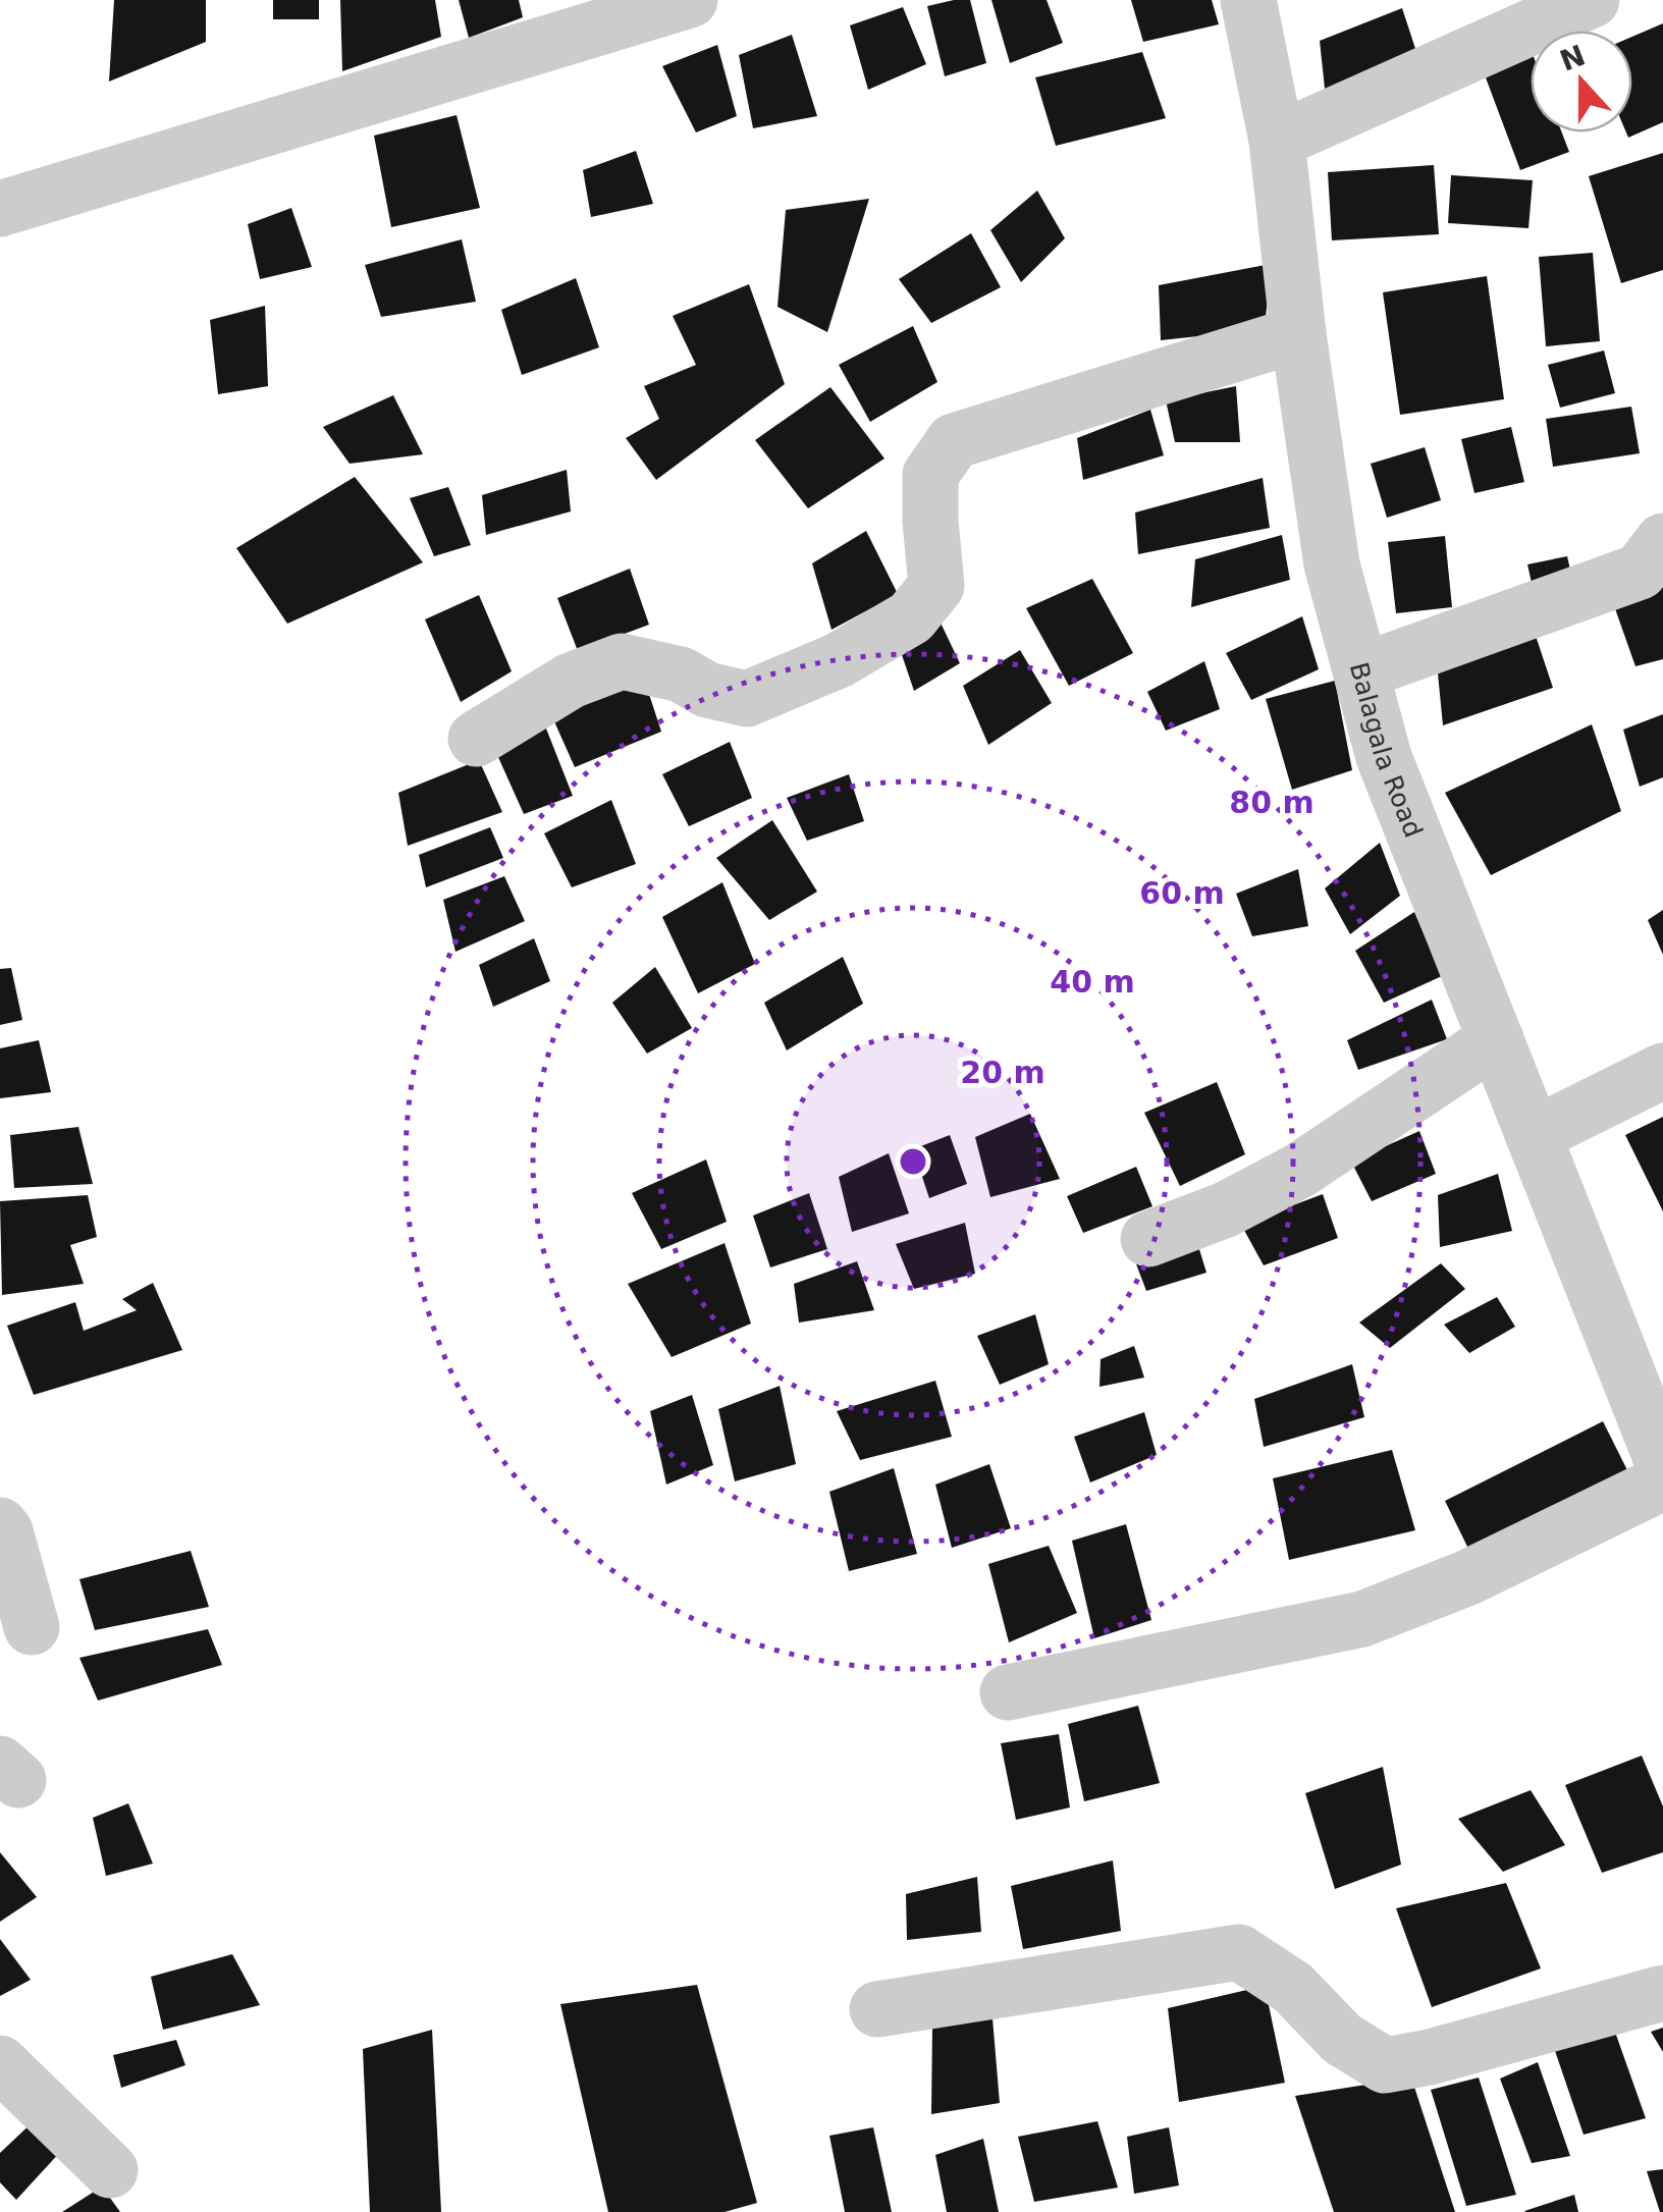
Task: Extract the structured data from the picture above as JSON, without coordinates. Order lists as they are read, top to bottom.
{
  "streets": {
    "street": ["Balagala Road"]
  },
  "north": "top",
  "rings": [
    "80 m",
    "60 m",
    "40 m",
    "20 m"
  ]
}
